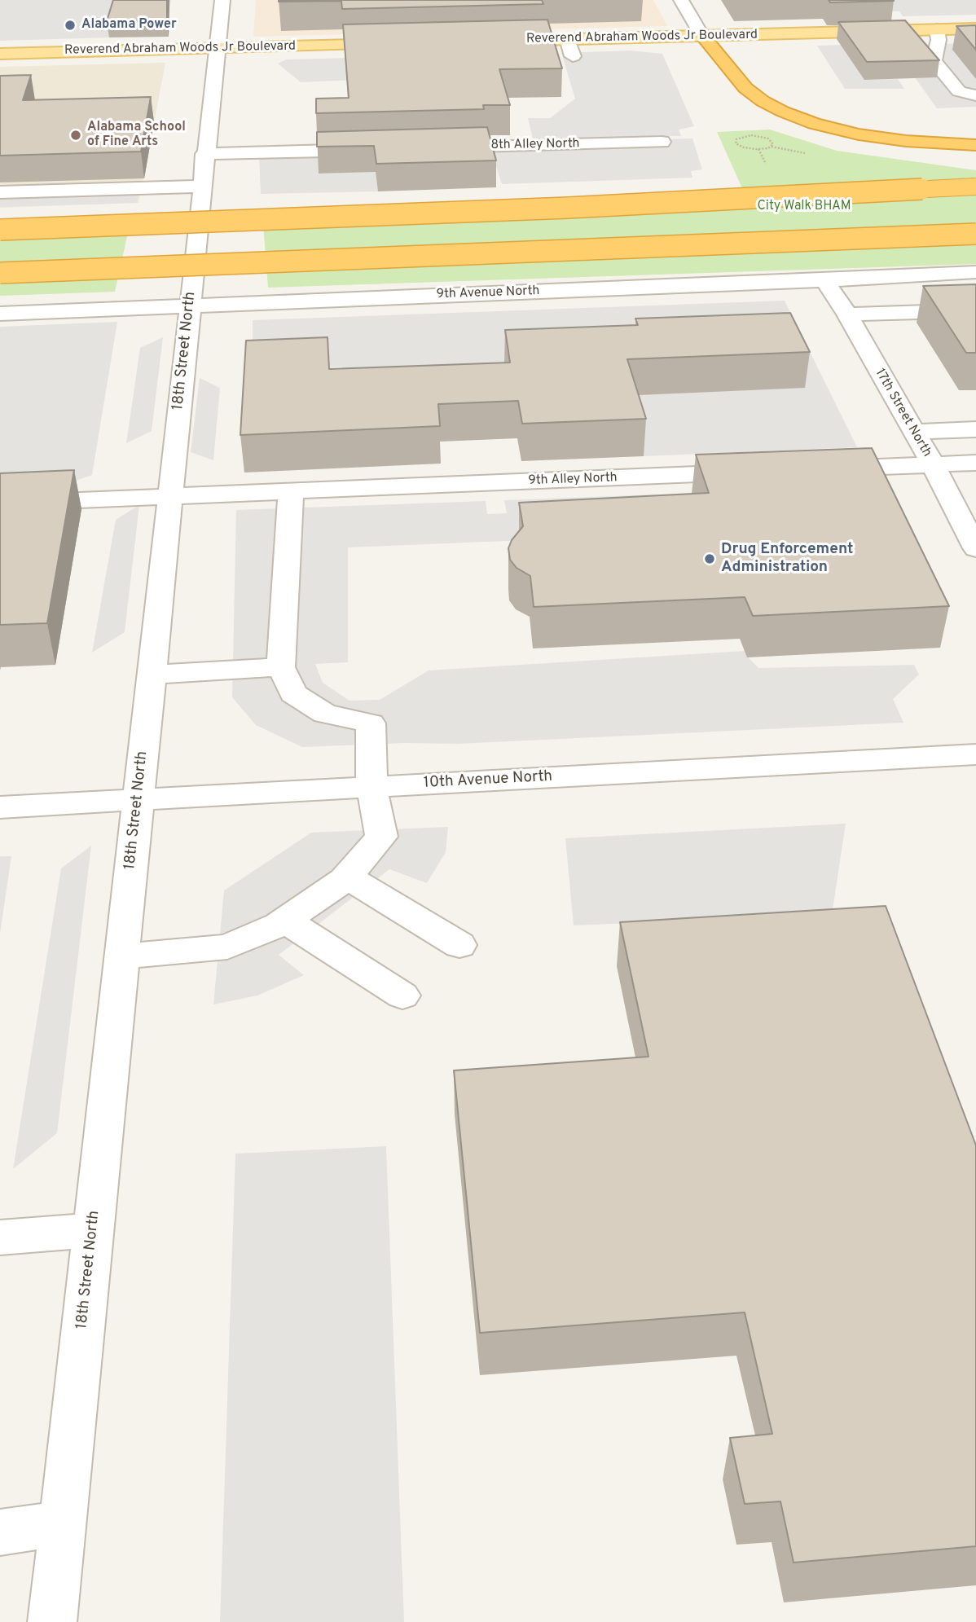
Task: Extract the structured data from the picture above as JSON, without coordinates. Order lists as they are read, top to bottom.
{
  "streets": {
    "main road": ["Reverend Abraham Woods Jr Boulevard"],
    "street": [
      "8th Alley North",
      "9th Avenue North",
      "18th Street North",
      "17th Street North",
      "9th Alley North",
      "10th Avenue North"
    ]
  },
  "crossings": [
    ["Reverend Abraham Woods Jr Boulevard", "18th Street North"],
    ["9th Avenue North", "18th Street North"],
    ["9th Avenue North", "17th Street North"],
    ["18th Street North", "9th Alley North"],
    ["18th Street North", "10th Avenue North"]
  ],
  "parks": ["City Walk BHAM"],
  "places": ["Alabama Power", "Alabama School of Fine Arts", "Drug Enforcement Administration"]
}
